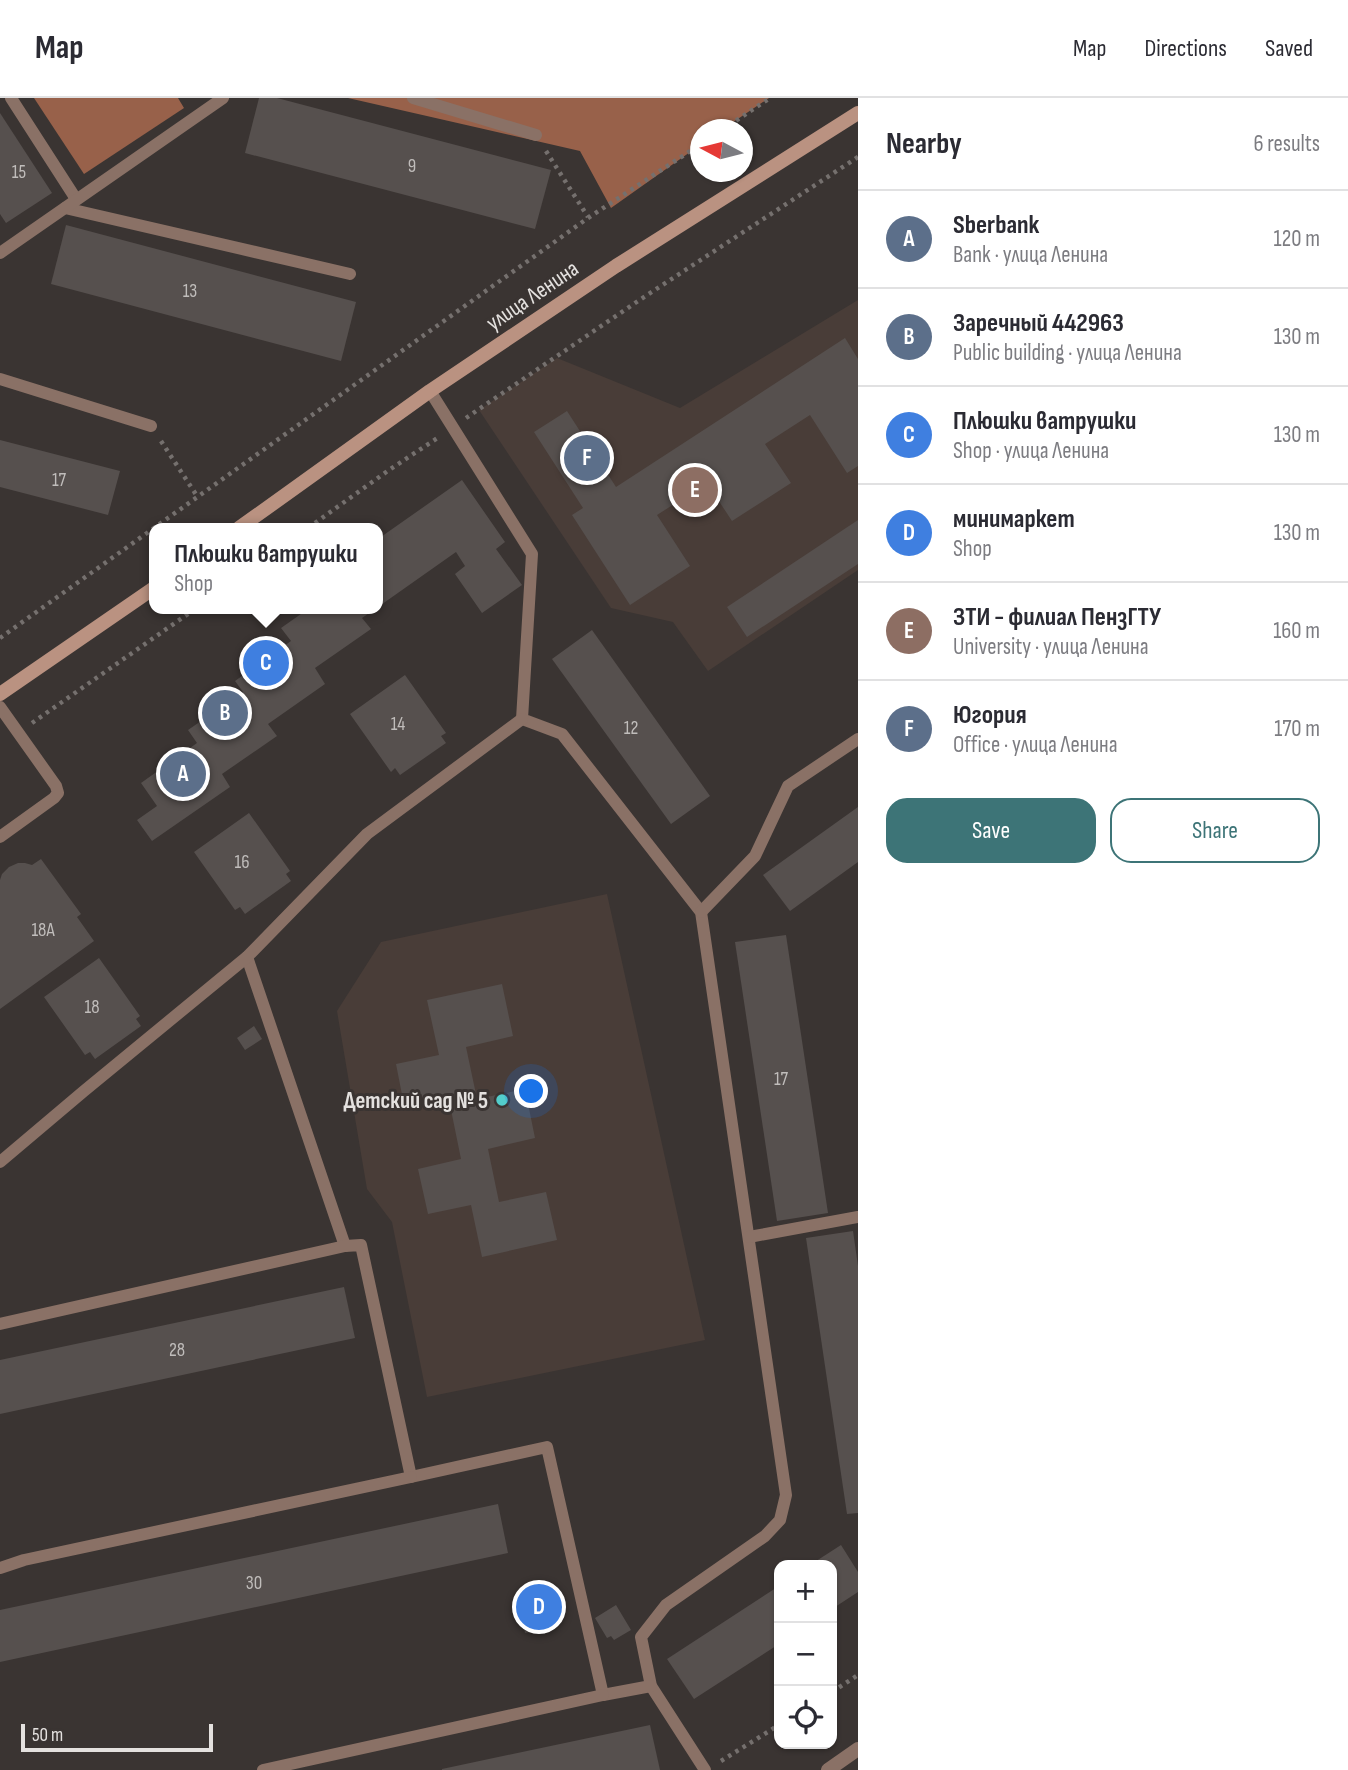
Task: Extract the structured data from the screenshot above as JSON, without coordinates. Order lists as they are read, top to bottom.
{
  "streets": {
    "main road": ["улица Ленина"]
  },
  "places": ["Детский сад № 5"],
  "house_numbers": [
    "9",
    "15",
    "13",
    "17",
    "14",
    "12",
    "16",
    "18А",
    "18",
    "17",
    "28",
    "30"
  ],
  "scale_bar": "50 m",
  "north": "left",
  "page": {
    "header": "Map",
    "nav": ["Map", "Directions", "Saved"],
    "heading": ["Nearby", "6 results"],
    "list": [
      {
        "mark": "A",
        "name": "Sberbank",
        "note": "Bank · улица Ленина",
        "value": "120 m"
      },
      {
        "mark": "B",
        "name": "Заречный 442963",
        "note": "Public building · улица Ленина",
        "value": "130 m"
      },
      {
        "mark": "C",
        "name": "Плюшки ватрушки",
        "note": "Shop · улица Ленина",
        "value": "130 m"
      },
      {
        "mark": "D",
        "name": "минимаркет",
        "note": "Shop",
        "value": "130 m"
      },
      {
        "mark": "E",
        "name": "ЗТИ - филиал ПензГТУ",
        "note": "University · улица Ленина",
        "value": "160 m"
      },
      {
        "mark": "F",
        "name": "Югория",
        "note": "Office · улица Ленина",
        "value": "170 m"
      }
    ],
    "pins": [
      "F",
      "E",
      "C",
      "B",
      "A",
      "D"
    ],
    "popup": ["Плюшки ватрушки", "Shop"],
    "buttons": ["Save", "Share"],
    "map_buttons": ["+", "−"],
    "scale": "50 m"
  }
}
